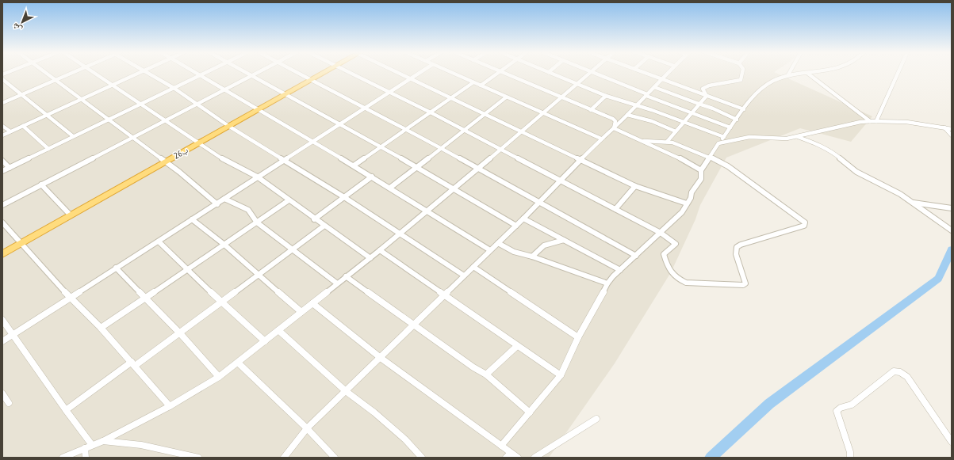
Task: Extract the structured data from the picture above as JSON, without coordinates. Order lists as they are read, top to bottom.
{
  "streets": {
    "highway": ["26ب"]
  },
  "north": "bottom left"
}
